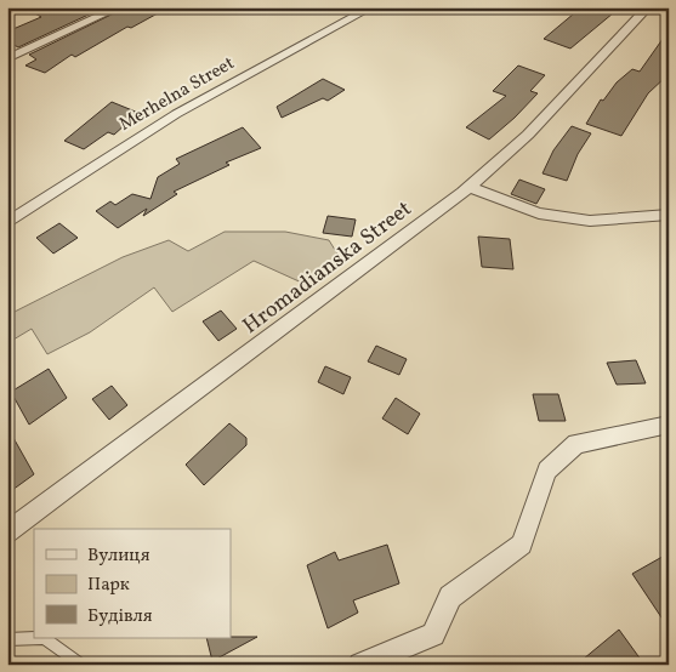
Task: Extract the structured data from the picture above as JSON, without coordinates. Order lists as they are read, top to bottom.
{
  "streets": {
    "street": ["Merhelna Street", "Hromadianska Street"]
  },
  "legend": ["Вулиця", "Парк", "Будівля"]
}
